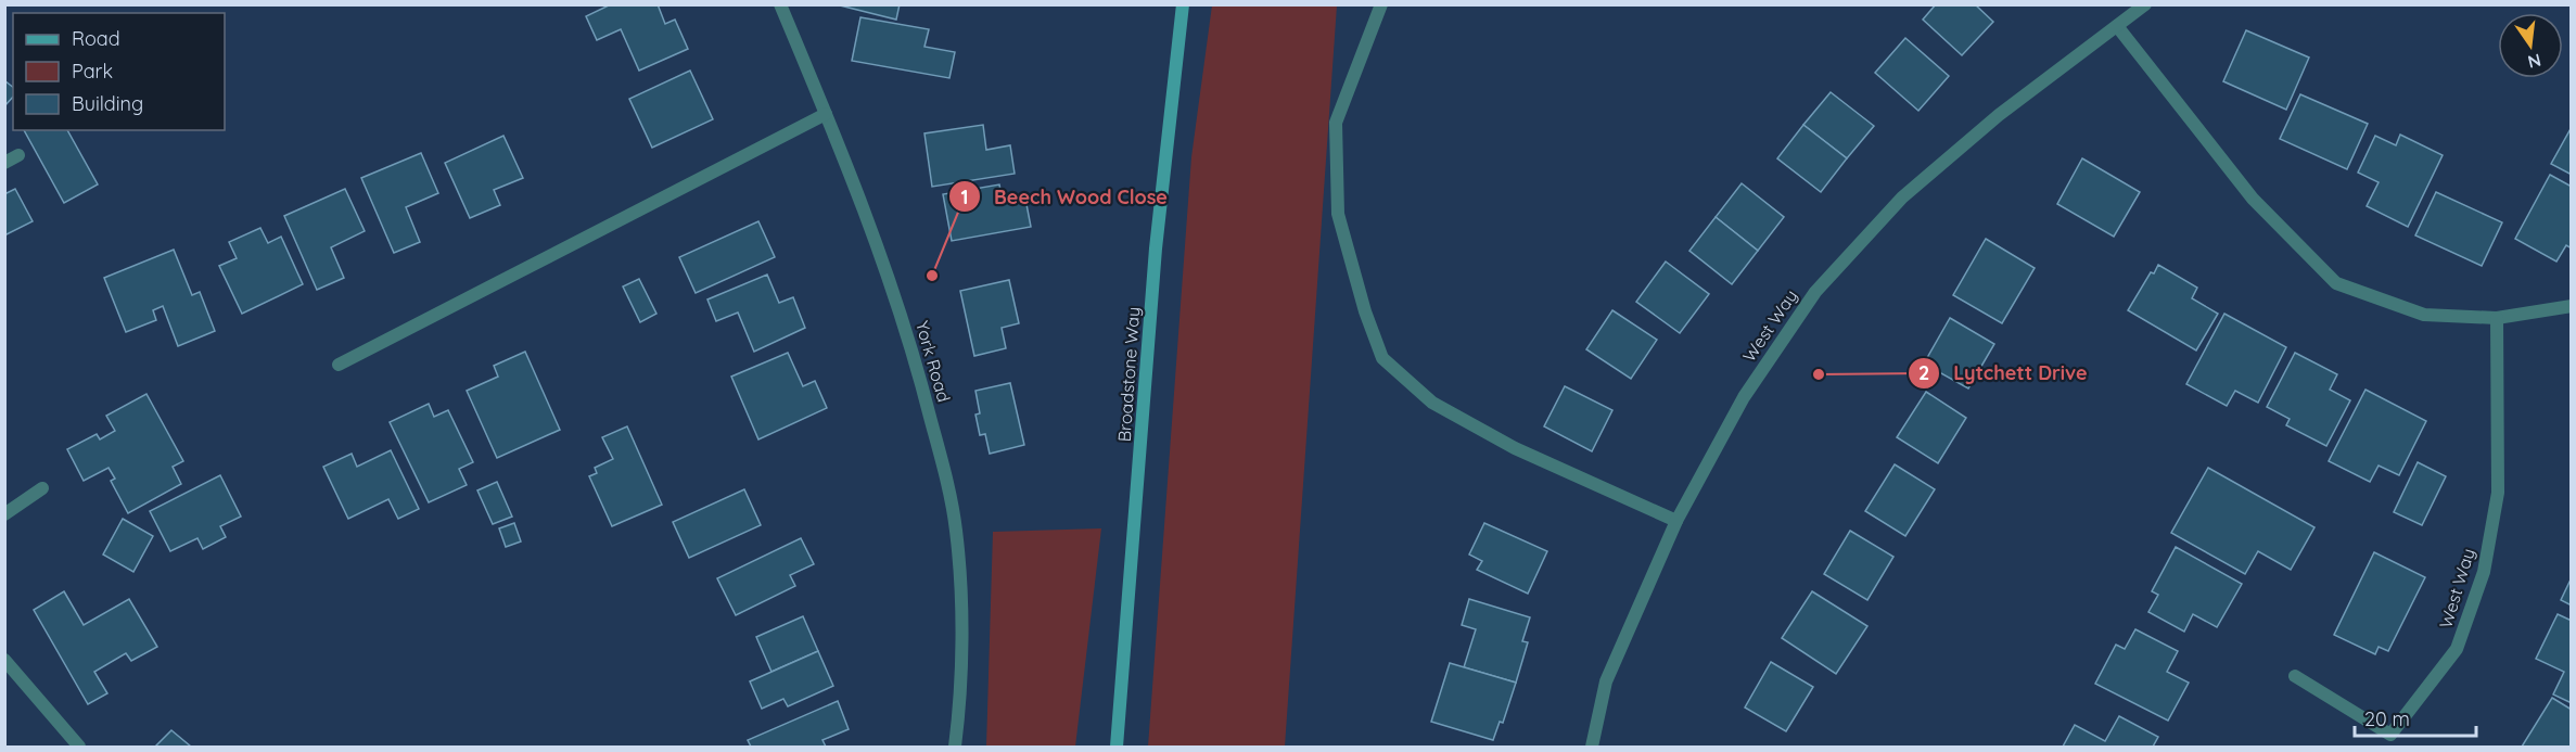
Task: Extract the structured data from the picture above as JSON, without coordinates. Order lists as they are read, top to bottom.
{
  "streets": {
    "street": ["West Way", "York Road", "Broadstone Way"]
  },
  "places": ["Beech Wood Close", "Lytchett Drive"],
  "legend": ["Road", "Park", "Building"],
  "scale_bar": "20 m",
  "north": "bottom"
}
